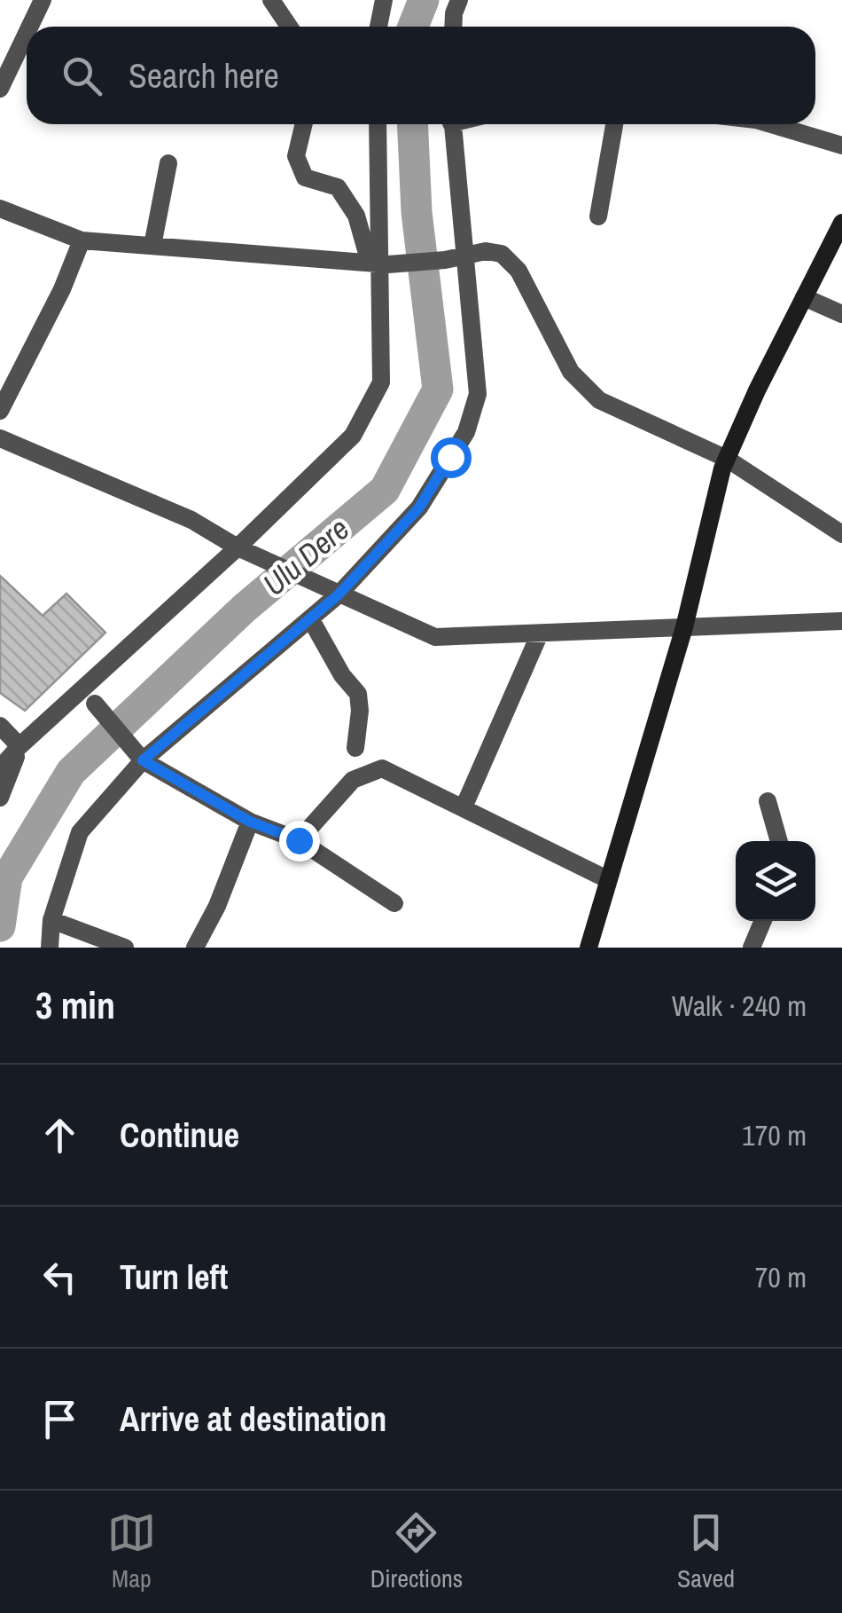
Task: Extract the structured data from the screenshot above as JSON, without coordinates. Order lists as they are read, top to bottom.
{
  "water": ["Ulu Dere"],
  "page": {
    "search": "Search here",
    "heading": ["3 min", "Walk · 240 m"],
    "list": [
      ["Continue", "170 m"],
      ["Turn left", "70 m"],
      "Arrive at destination"
    ],
    "nav": ["Map", "Directions", "Saved"]
  }
}
